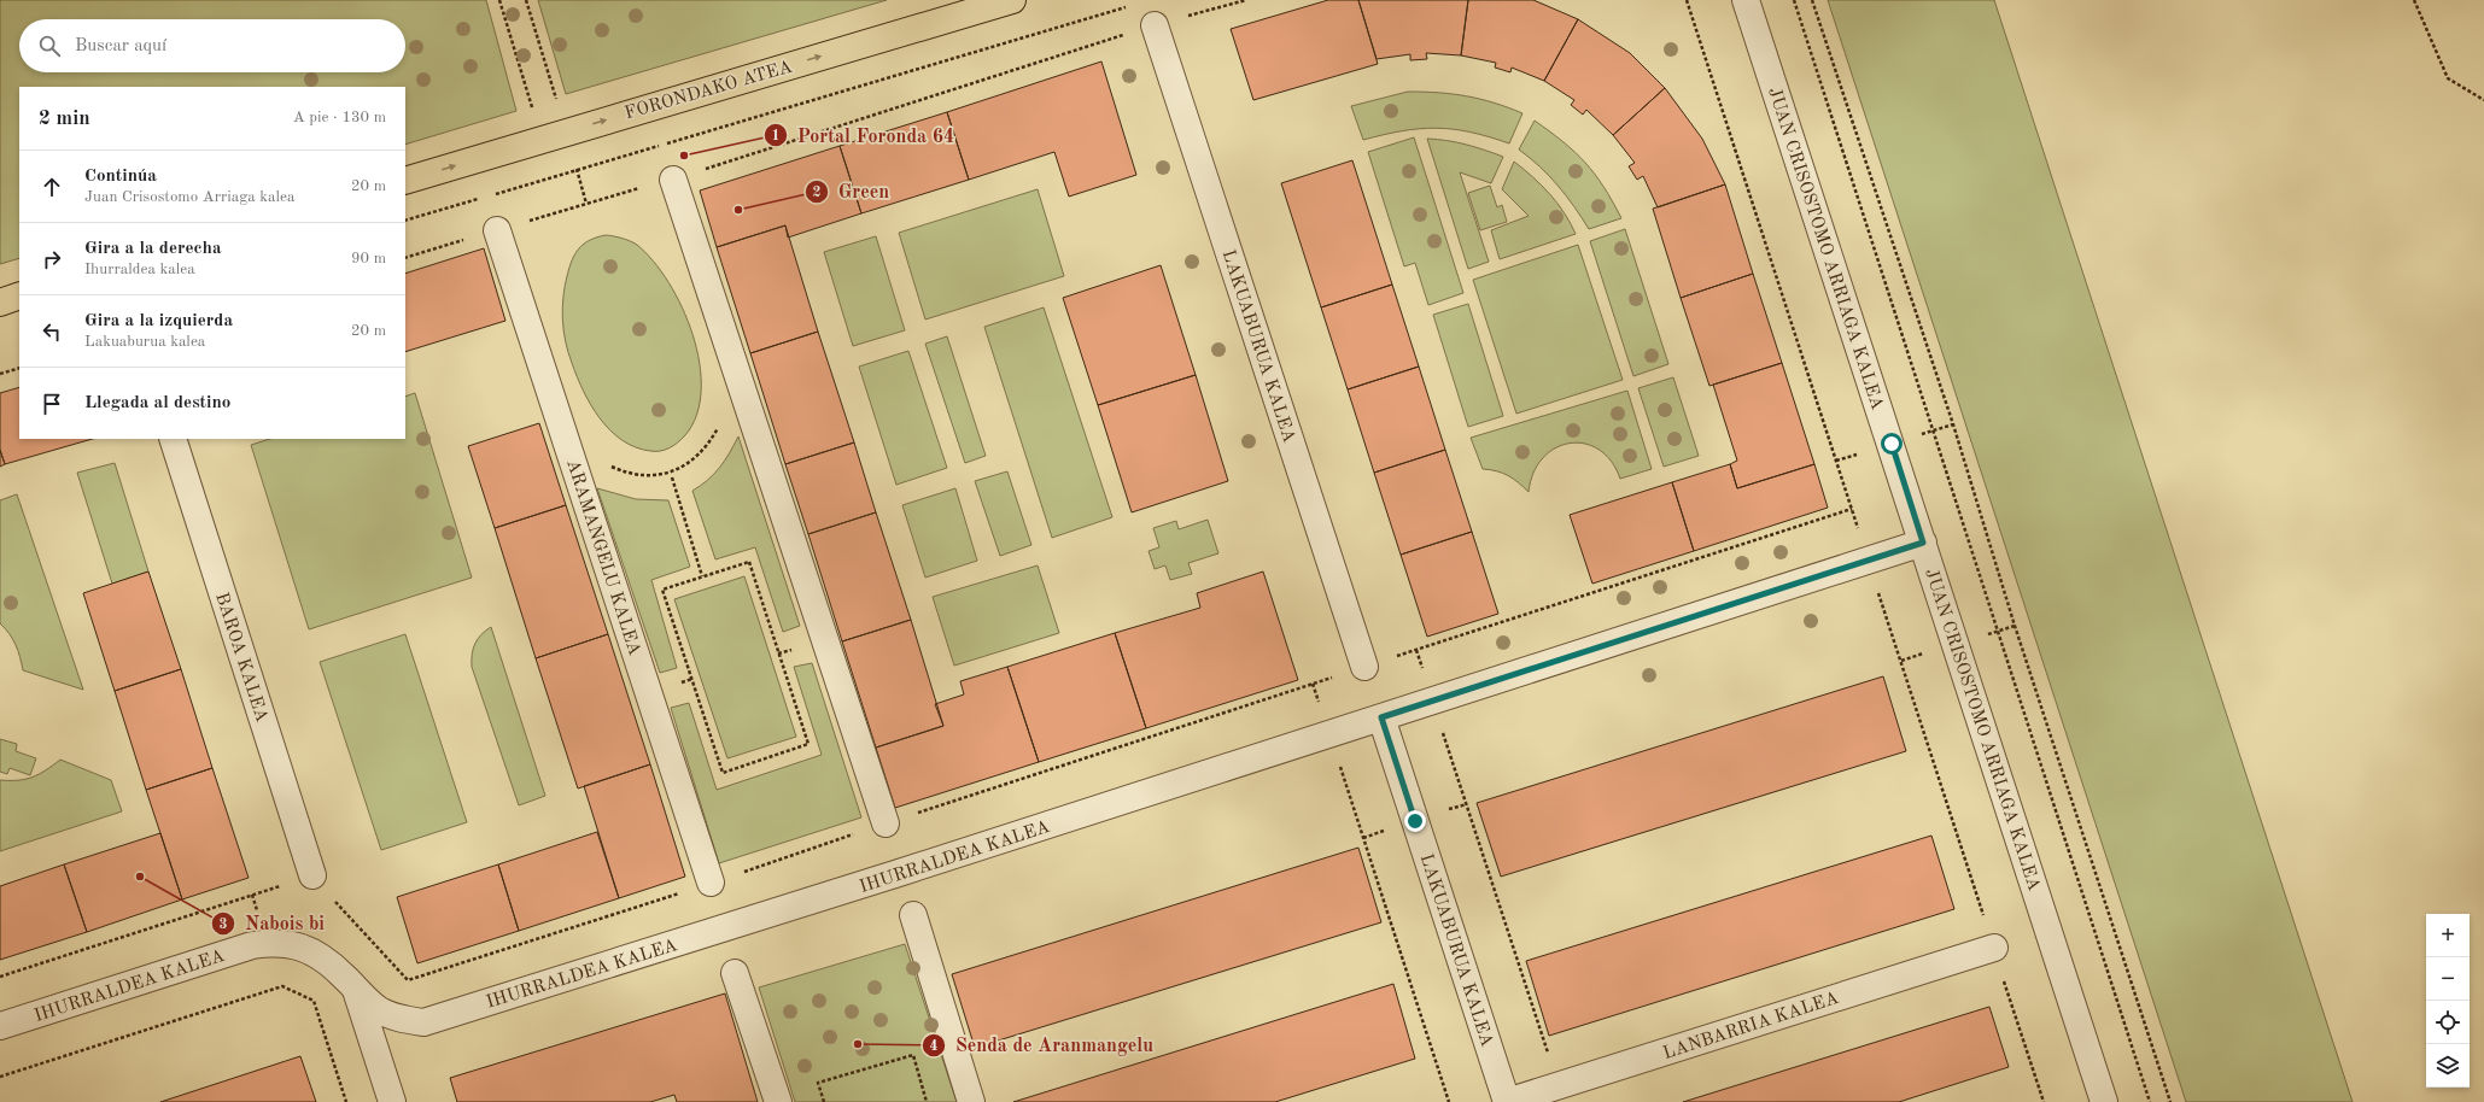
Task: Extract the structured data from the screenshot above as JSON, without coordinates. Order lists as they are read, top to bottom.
{
  "streets": {
    "main road": ["FORONDAKO ATEA"],
    "street": [
      "JUAN CRISOSTOMO ARRIAGA KALEA",
      "LAKUABURUA KALEA",
      "ARAMANGELU KALEA",
      "BAROA KALEA",
      "IHURRALDEA KALEA",
      "LANBARRIA KALEA"
    ]
  },
  "crossings": [
    ["JUAN CRISOSTOMO ARRIAGA KALEA", "IHURRALDEA KALEA"],
    ["LAKUABURUA KALEA", "IHURRALDEA KALEA"],
    ["LAKUABURUA KALEA", "LANBARRIA KALEA"]
  ],
  "one_way": ["FORONDAKO ATEA"],
  "places": [
    "Portal Foronda 64",
    "Green",
    "Nabois bi",
    "Senda de Aranmangelu"
  ],
  "page": {
    "search": "Buscar aquí",
    "heading": ["2 min", "A pie · 130 m"],
    "list": [
      ["Continúa", "Juan Crisostomo Arriaga kalea", "20 m"],
      ["Gira a la derecha", "Ihurraldea kalea", "90 m"],
      ["Gira a la izquierda", "Lakuaburua kalea", "20 m"],
      "Llegada al destino"
    ],
    "map_buttons": ["+", "−"]
  }
}
